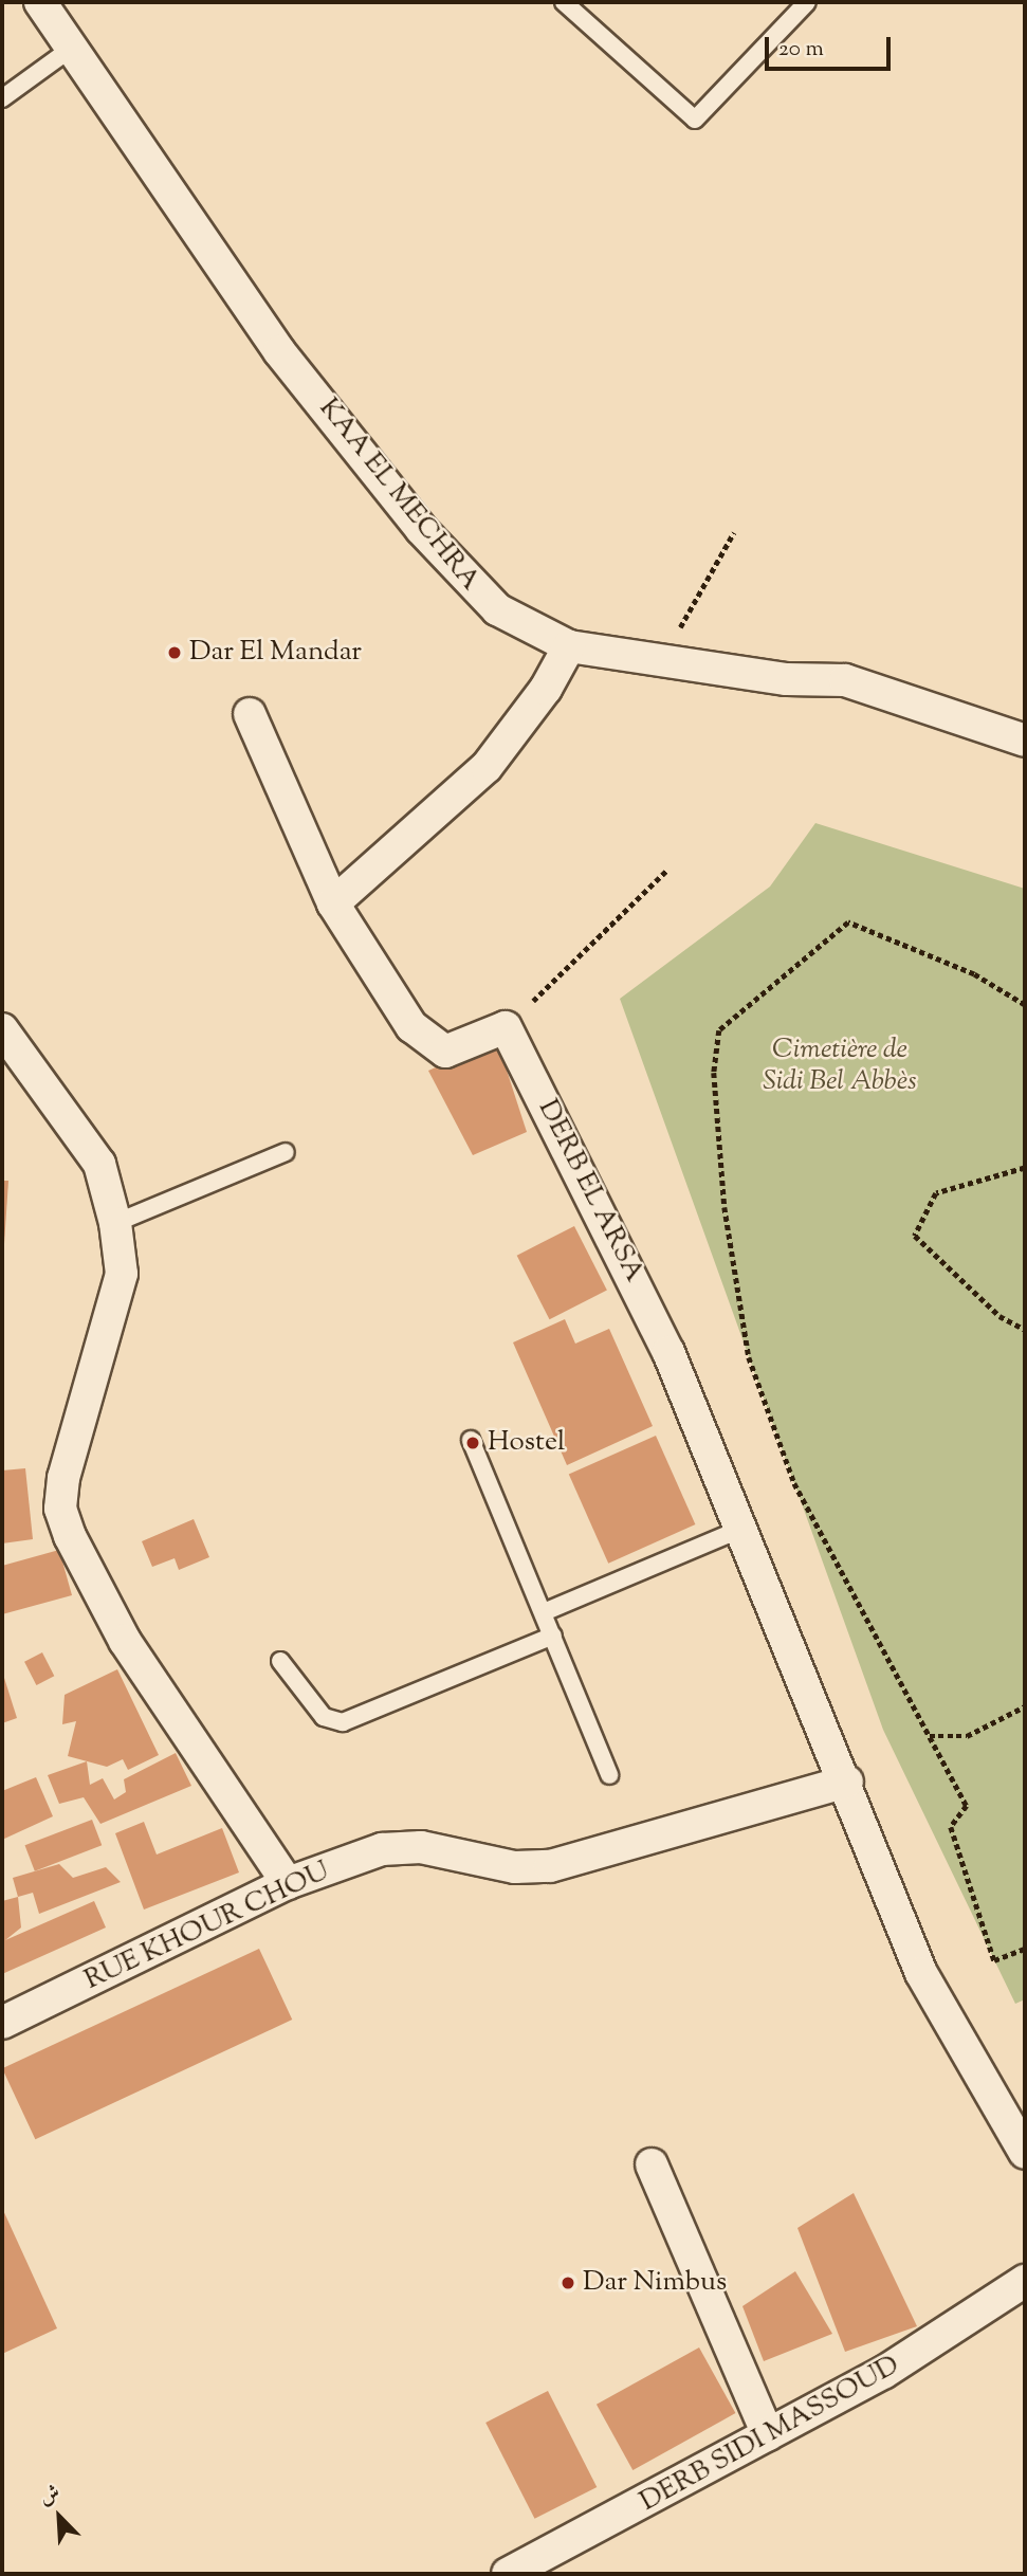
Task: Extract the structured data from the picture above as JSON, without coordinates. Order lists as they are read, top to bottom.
{
  "streets": {
    "street": [
      "KAA EL MECHRA",
      "DERB EL ARSA",
      "RUE KHOUR CHOU",
      "DERB SIDI MASSOUD"
    ]
  },
  "crossings": [
    ["DERB EL ARSA", "RUE KHOUR CHOU"]
  ],
  "parks": ["Cimetière de Sidi Bel Abbès"],
  "places": ["Dar El Mandar", "Hostel", "Dar Nimbus"],
  "scale_bar": "20 m",
  "north": "top left"
}
